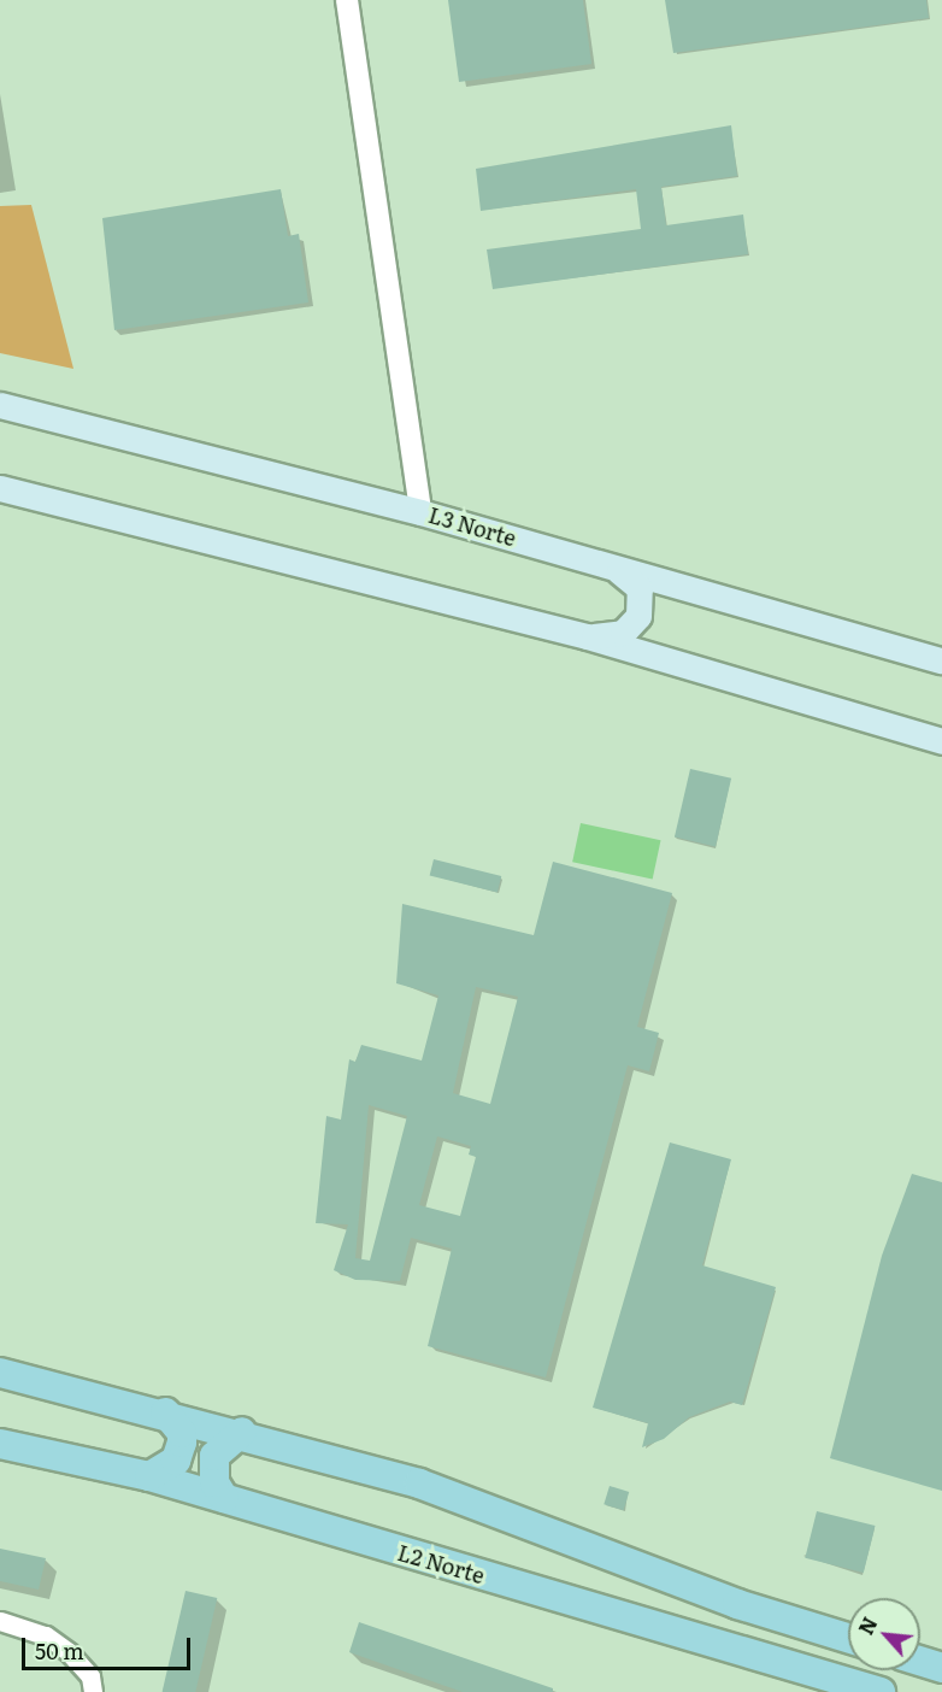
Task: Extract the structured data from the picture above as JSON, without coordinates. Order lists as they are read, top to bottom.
{
  "streets": {
    "main road": ["L3 Norte", "L2 Norte"]
  },
  "scale_bar": "50 m",
  "north": "top left"
}
